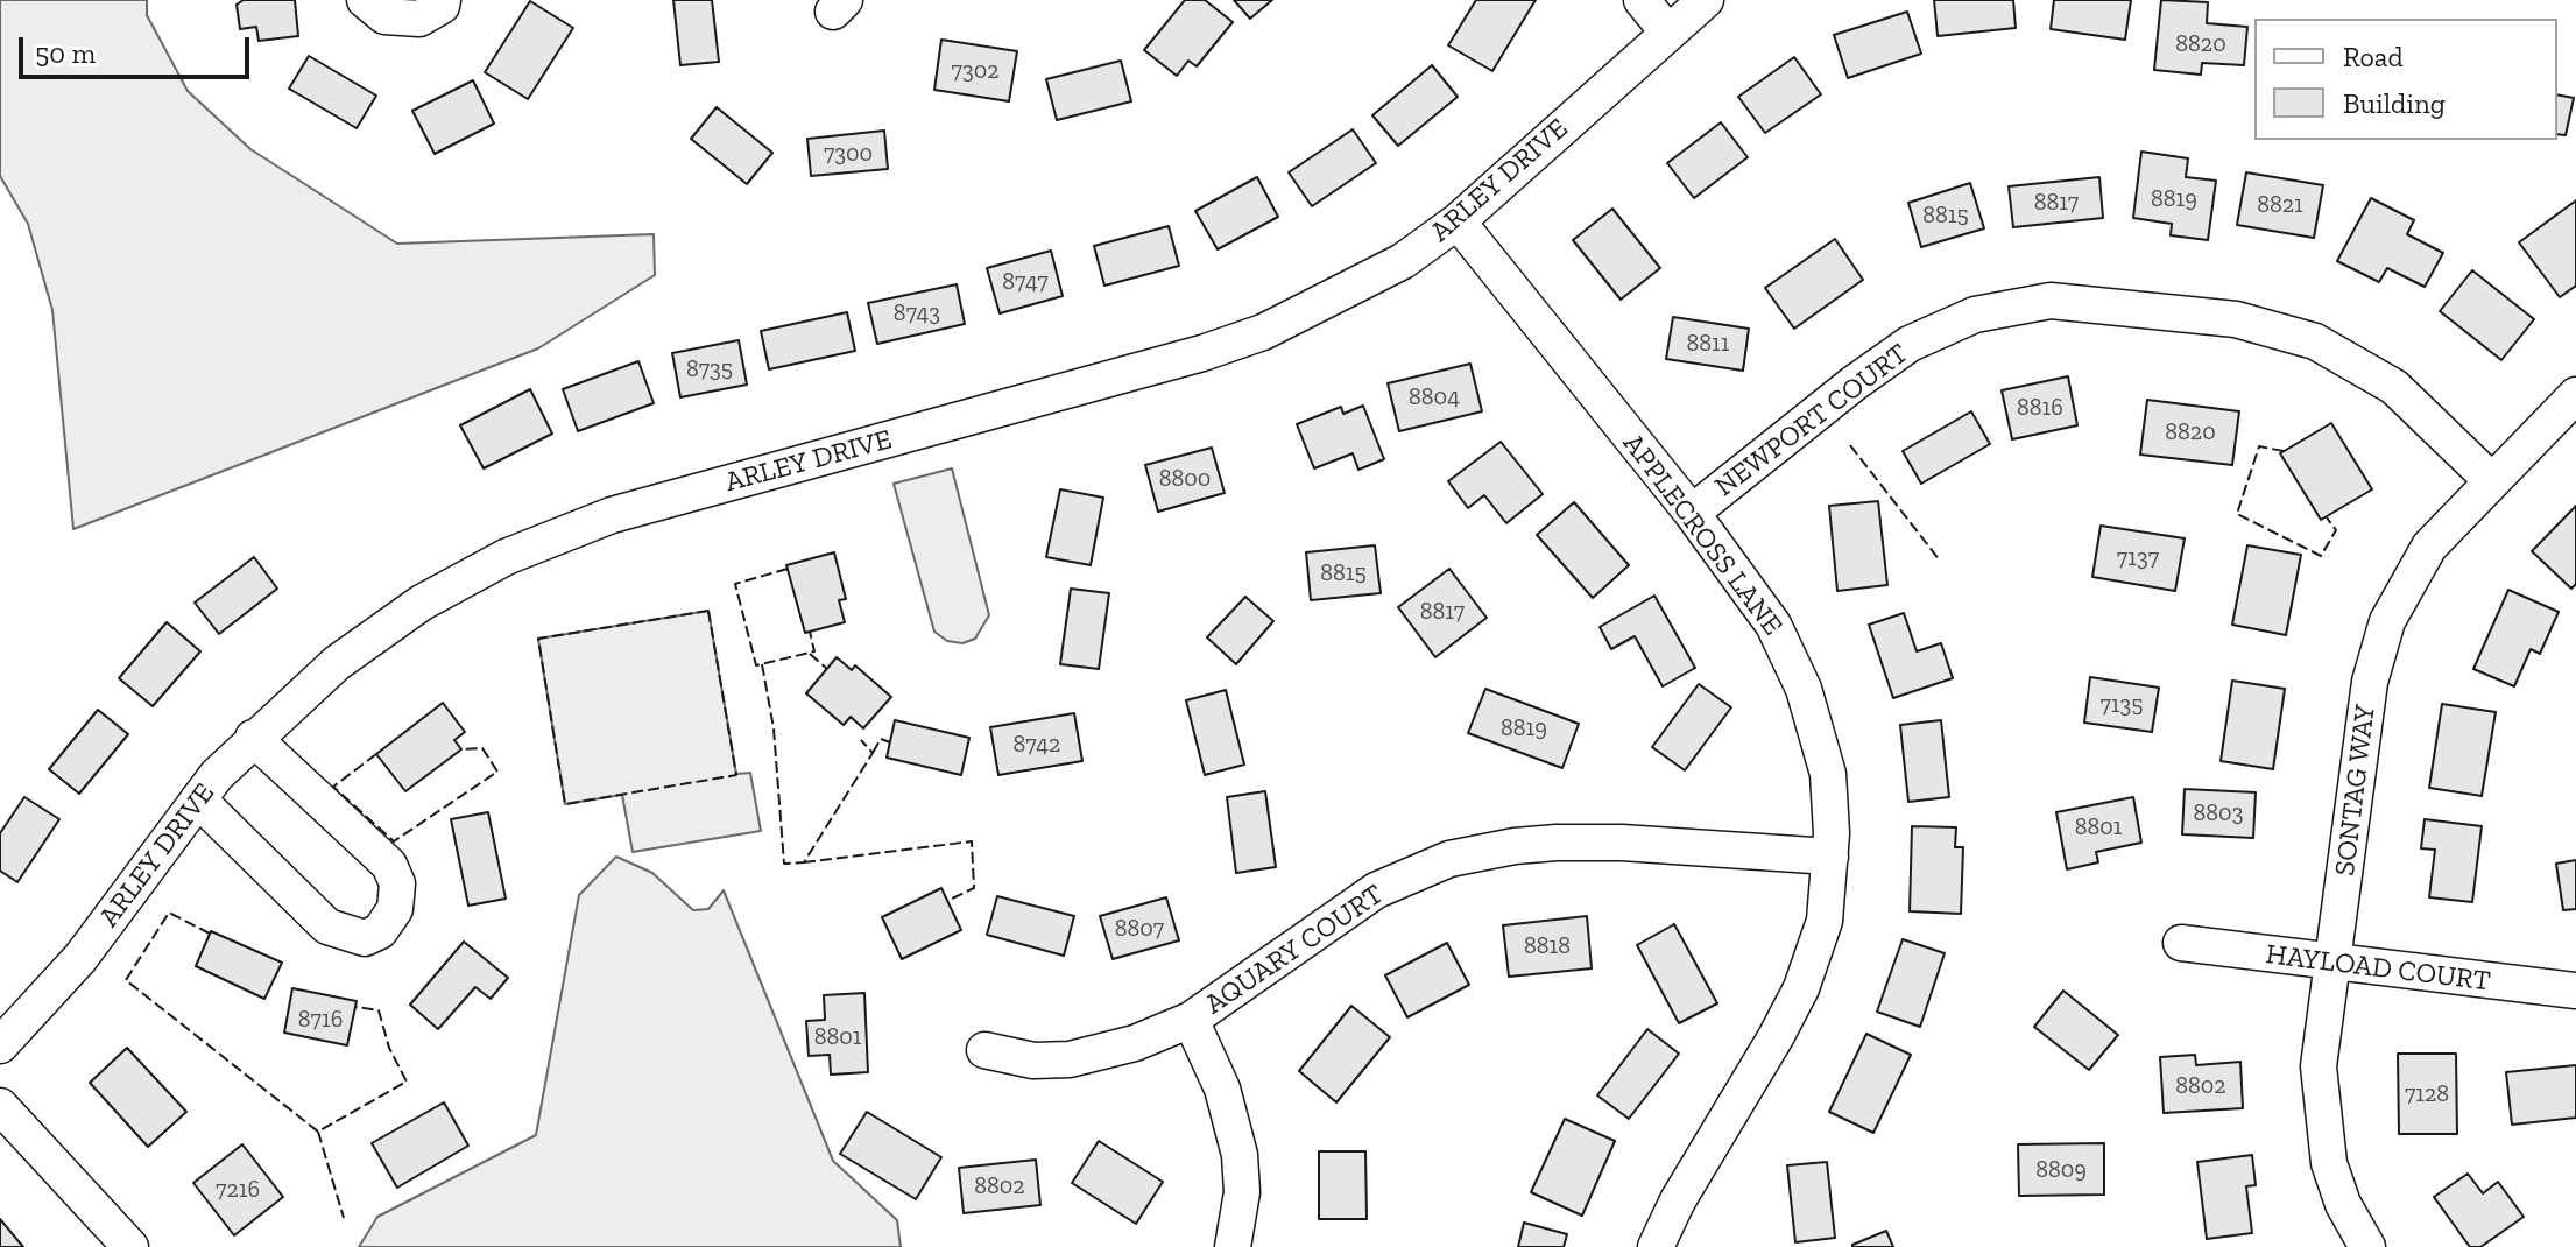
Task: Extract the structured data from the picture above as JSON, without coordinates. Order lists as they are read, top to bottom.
{
  "streets": {
    "street": [
      "ARLEY DRIVE",
      "NEWPORT COURT",
      "APPLECROSS LANE",
      "SONTAG WAY",
      "AQUARY COURT",
      "HAYLOAD COURT"
    ]
  },
  "crossings": [
    ["ARLEY DRIVE", "APPLECROSS LANE"],
    ["NEWPORT COURT", "APPLECROSS LANE"],
    ["NEWPORT COURT", "SONTAG WAY"],
    ["APPLECROSS LANE", "AQUARY COURT"],
    ["SONTAG WAY", "HAYLOAD COURT"]
  ],
  "house_numbers": [
    "8820",
    "7302",
    "7300",
    "8819",
    "8817",
    "8821",
    "8815",
    "8747",
    "8743",
    "8811",
    "8735",
    "8804",
    "8816",
    "8820",
    "8800",
    "7137",
    "8815",
    "8817",
    "7135",
    "8819",
    "8742",
    "8803",
    "8801",
    "8807",
    "8818",
    "8716",
    "8801",
    "8802",
    "7128",
    "8809",
    "8802",
    "7216"
  ],
  "legend": ["Road", "Building"],
  "scale_bar": "50 m"
}
